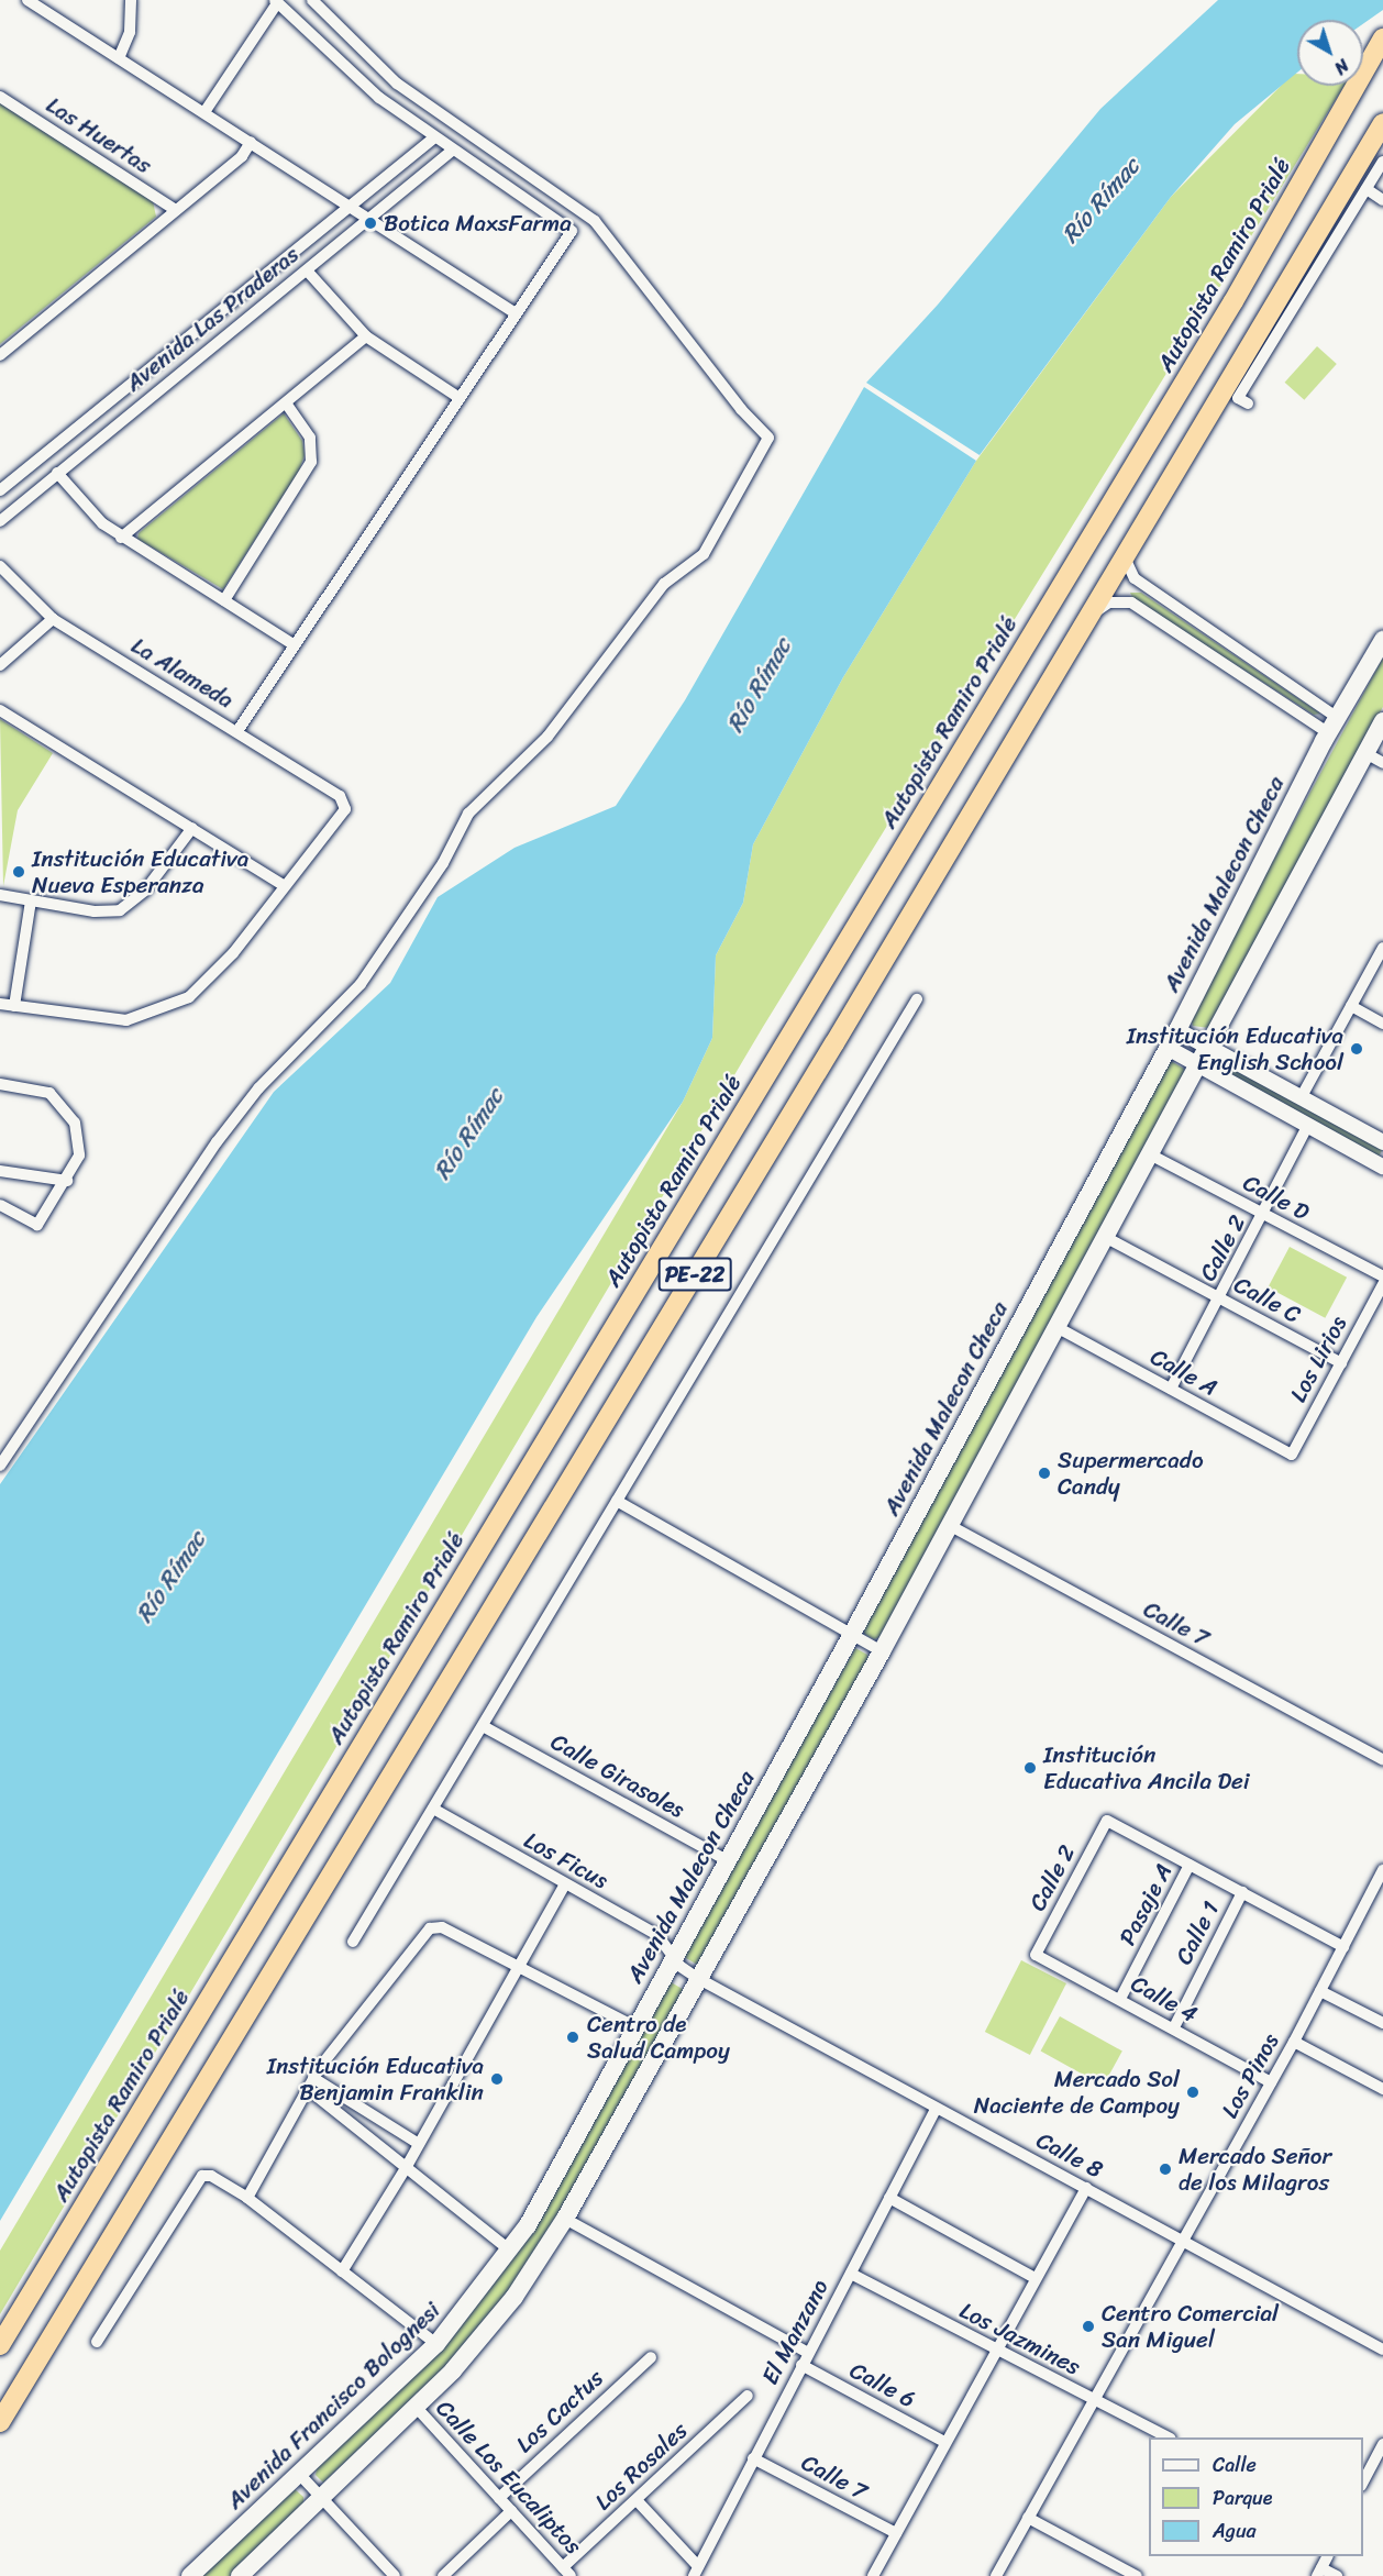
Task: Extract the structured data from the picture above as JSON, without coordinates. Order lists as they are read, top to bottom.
{
  "streets": {
    "highway": ["Autopista Ramiro Prialé", "PE-22"],
    "main road": ["Avenida Malecon Checa", "Avenida Francisco Bolognesi"],
    "street": [
      "Las Huertas",
      "Avenida Las Praderas",
      "La Alameda",
      "Calle D",
      "Calle 2",
      "Calle C",
      "Los Lirios",
      "Calle A",
      "Calle 7",
      "Calle Girasoles",
      "Los Ficus",
      "Pasaje A",
      "Calle 1",
      "Calle 4",
      "Los Pinos",
      "Calle 8",
      "El Manzano",
      "Los Jazmines",
      "Calle 6",
      "Los Cactus",
      "Los Rosales",
      "Calle Los Eucaliptos"
    ]
  },
  "crossings": [
    ["Avenida Malecon Checa", "Calle Girasoles"],
    ["Avenida Malecon Checa", "Los Ficus"],
    ["Avenida Malecon Checa", "Calle 8"],
    ["Avenida Malecon Checa", "Avenida Francisco Bolognesi"],
    ["Calle D", "Calle 2"],
    ["Calle 2", "Calle C"],
    ["Calle 2", "Calle A"],
    ["Calle 2", "Pasaje A"],
    ["Calle 2", "Calle 4"],
    ["Calle C", "Los Lirios"],
    ["Los Lirios", "Calle A"],
    ["Calle 7", "El Manzano"],
    ["Los Ficus", "Calle 8"],
    ["Pasaje A", "Calle 4"],
    ["Calle 1", "Calle 4"],
    ["Calle 4", "Los Pinos"],
    ["Los Pinos", "Calle 8"],
    ["Los Pinos", "Los Jazmines"],
    ["Calle 8", "El Manzano"],
    ["El Manzano", "Los Jazmines"],
    ["El Manzano", "Calle 6"],
    ["Los Cactus", "Calle Los Eucaliptos"],
    ["Los Rosales", "Calle Los Eucaliptos"]
  ],
  "water": ["Río Rímac"],
  "places": [
    "Botica MaxsFarma",
    "Institución Educativa Nueva Esperanza",
    "Institución Educativa English School",
    "Supermercado Candy",
    "Institución Educativa Ancila Dei",
    "Centro de Salud Campoy",
    "Institución Educativa Benjamin Franklin",
    "Mercado Sol Naciente de Campoy",
    "Mercado Señor de los Milagros",
    "Centro Comercial San Miguel"
  ],
  "legend": ["Calle", "Parque", "Agua"],
  "north": "bottom right"
}
